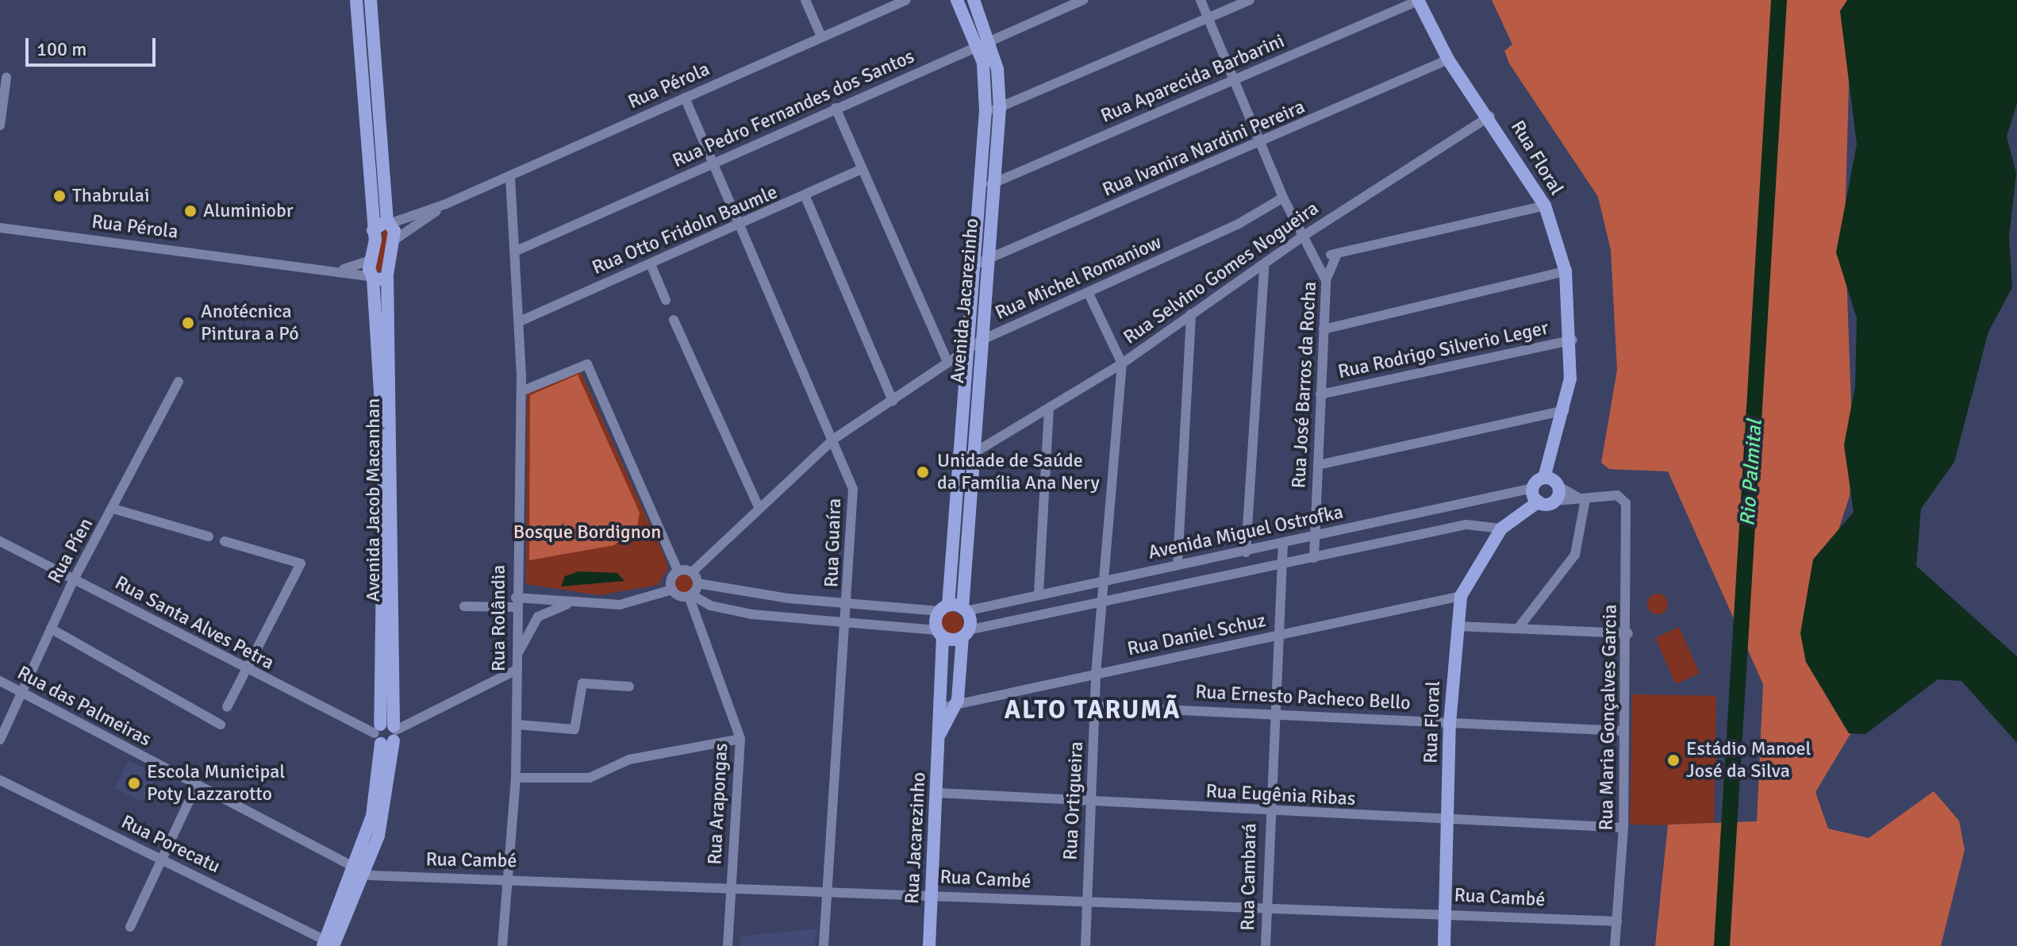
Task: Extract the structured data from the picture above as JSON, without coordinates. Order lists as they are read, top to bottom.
{
  "streets": {
    "street": [
      "Rua Aparecida Barbarini",
      "Rua Pérola",
      "Rua Pedro Fernandes dos Santos",
      "Rua Ivanira Nardini Pereira",
      "Rua Floral",
      "Rua Otto Fridoln Baumle",
      "Rua Selvino Gomes Nogueira",
      "Rua Michel Romaniow",
      "Avenida Jacarezinho",
      "Rua Rodrigo Silverio Leger",
      "Rua José Barros da Rocha",
      "Avenida Jacob Macanhan",
      "Avenida Miguel Ostrofka",
      "Rua Guaíra",
      "Rua Píen",
      "Rua Rolândia",
      "Rua Santa Alves Petra",
      "Rua Daniel Schuz",
      "Rua Ernesto Pacheco Bello",
      "Rua das Palmeiras",
      "Rua Maria Gonçalves Garcia",
      "Rua Eugênia Ribas",
      "Rua Ortigueira",
      "Rua Arapongas",
      "Rua Jacarezinho",
      "Rua Porecatu",
      "Rua Cambé",
      "Rua Cambará"
    ]
  },
  "crossings": [
    ["Rua Aparecida Barbarini", "Rua Floral"],
    ["Rua Aparecida Barbarini", "Avenida Jacarezinho"],
    ["Rua Pérola", "Avenida Jacob Macanhan"],
    ["Rua Pérola", "Rua Guaíra"],
    ["Rua Pérola", "Rua Rolândia"],
    ["Rua Pedro Fernandes dos Santos", "Avenida Jacarezinho"],
    ["Rua Pedro Fernandes dos Santos", "Rua Guaíra"],
    ["Rua Pedro Fernandes dos Santos", "Rua Rolândia"],
    ["Rua Ivanira Nardini Pereira", "Rua Floral"],
    ["Rua Ivanira Nardini Pereira", "Avenida Jacarezinho"],
    ["Rua Floral", "Rua Selvino Gomes Nogueira"],
    ["Rua Floral", "Rua Rodrigo Silverio Leger"],
    ["Rua Floral", "Avenida Miguel Ostrofka"],
    ["Rua Floral", "Rua Daniel Schuz"],
    ["Rua Floral", "Rua Ernesto Pacheco Bello"],
    ["Rua Floral", "Rua Eugênia Ribas"],
    ["Rua Floral", "Rua Cambé"],
    ["Rua Otto Fridoln Baumle", "Rua Guaíra"],
    ["Rua Otto Fridoln Baumle", "Rua Rolândia"],
    ["Rua Selvino Gomes Nogueira", "Avenida Jacarezinho"],
    ["Rua Selvino Gomes Nogueira", "Rua Ortigueira"],
    ["Rua Michel Romaniow", "Avenida Jacarezinho"],
    ["Rua Michel Romaniow", "Rua Guaíra"],
    ["Avenida Jacarezinho", "Avenida Miguel Ostrofka"],
    ["Avenida Jacarezinho", "Rua Jacarezinho"],
    ["Rua Rodrigo Silverio Leger", "Rua José Barros da Rocha"],
    ["Rua José Barros da Rocha", "Avenida Miguel Ostrofka"],
    ["Avenida Jacob Macanhan", "Rua Santa Alves Petra"],
    ["Avenida Jacob Macanhan", "Rua das Palmeiras"],
    ["Avenida Jacob Macanhan", "Rua Porecatu"],
    ["Avenida Jacob Macanhan", "Rua Cambé"],
    ["Avenida Miguel Ostrofka", "Rua Ortigueira"],
    ["Avenida Miguel Ostrofka", "Rua Jacarezinho"],
    ["Avenida Miguel Ostrofka", "Rua Cambará"],
    ["Rua Guaíra", "Rua Cambé"],
    ["Rua Píen", "Rua Santa Alves Petra"],
    ["Rua Píen", "Rua das Palmeiras"],
    ["Rua Rolândia", "Rua Cambé"],
    ["Rua Daniel Schuz", "Rua Ortigueira"],
    ["Rua Daniel Schuz", "Rua Jacarezinho"],
    ["Rua Daniel Schuz", "Rua Cambará"],
    ["Rua Ernesto Pacheco Bello", "Rua Maria Gonçalves Garcia"],
    ["Rua Ernesto Pacheco Bello", "Rua Ortigueira"],
    ["Rua Ernesto Pacheco Bello", "Rua Cambará"],
    ["Rua das Palmeiras", "Rua Cambé"],
    ["Rua Maria Gonçalves Garcia", "Rua Eugênia Ribas"],
    ["Rua Maria Gonçalves Garcia", "Rua Cambé"],
    ["Rua Eugênia Ribas", "Rua Ortigueira"],
    ["Rua Eugênia Ribas", "Rua Jacarezinho"],
    ["Rua Eugênia Ribas", "Rua Cambará"],
    ["Rua Ortigueira", "Rua Cambé"],
    ["Rua Arapongas", "Rua Cambé"],
    ["Rua Jacarezinho", "Rua Cambé"],
    ["Rua Cambé", "Rua Cambará"]
  ],
  "districts": ["ALTO TARUMÃ"],
  "water": ["Rio Palmital"],
  "parks": ["Bosque Bordignon"],
  "places": [
    "Thabrulai",
    "Aluminiobr",
    "Anotécnica Pintura a Pó",
    "Unidade de Saúde da Família Ana Nery",
    "Estádio Manoel José da Silva",
    "Escola Municipal Poty Lazzarotto"
  ],
  "scale_bar": "100 m"
}
